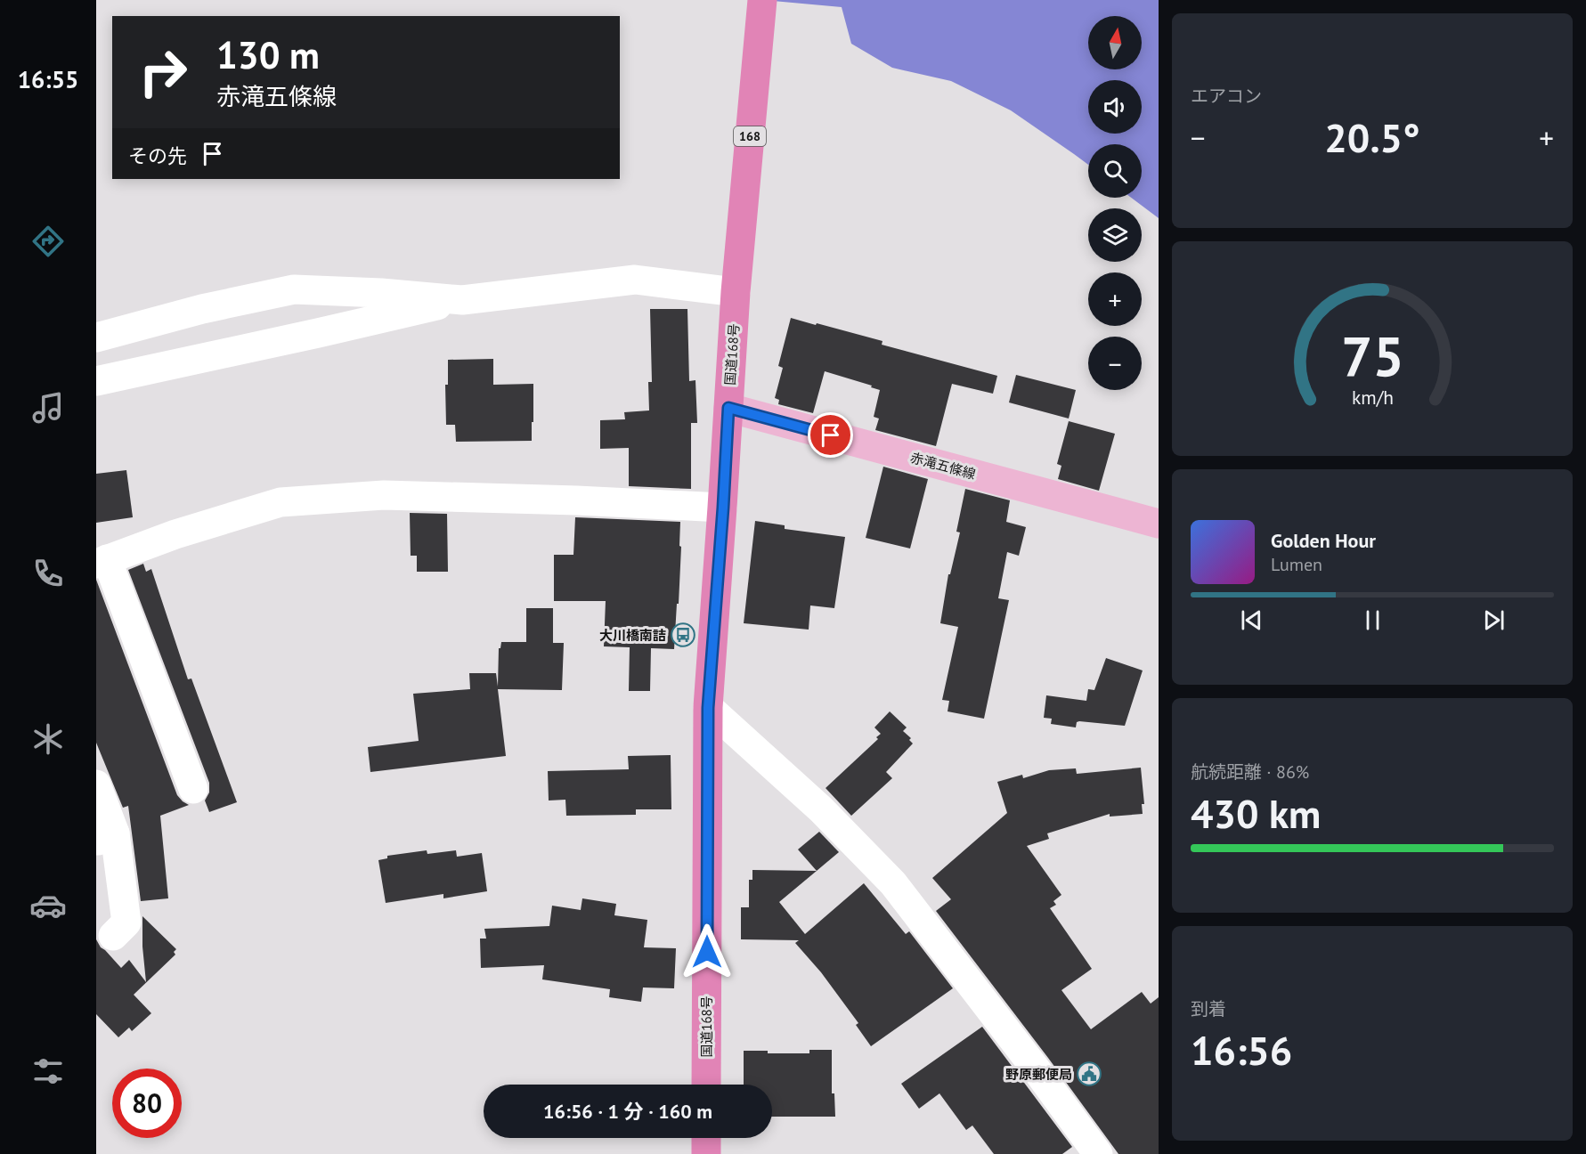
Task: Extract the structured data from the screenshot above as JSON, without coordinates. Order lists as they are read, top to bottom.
{
  "streets": {
    "highway": ["168", "国道168号"],
    "main road": ["赤滝五條線"]
  },
  "crossings": [
    ["国道168号", "赤滝五條線"]
  ],
  "places": {
    "bus stop": ["大川橋南詰"],
    "public building": ["野原郵便局"]
  },
  "north": "top",
  "page": {
    "tabs": "16:55",
    "tile": [
      "エアコン",
      ["航続距離 · 86%", "430 km"],
      ["到着", "16:56"]
    ],
    "map_buttons": ["+", "−"],
    "turn": ["130 m", "赤滝五條線"],
    "heat": ["−", "20.5°", "+"],
    "then": "その先",
    "song": ["Golden Hour", "Lumen"],
    "limit": "80",
    "trip": "16:56 · 1 分 · 160 m",
    "gauge": ["75", "km/h"]
  }
}
